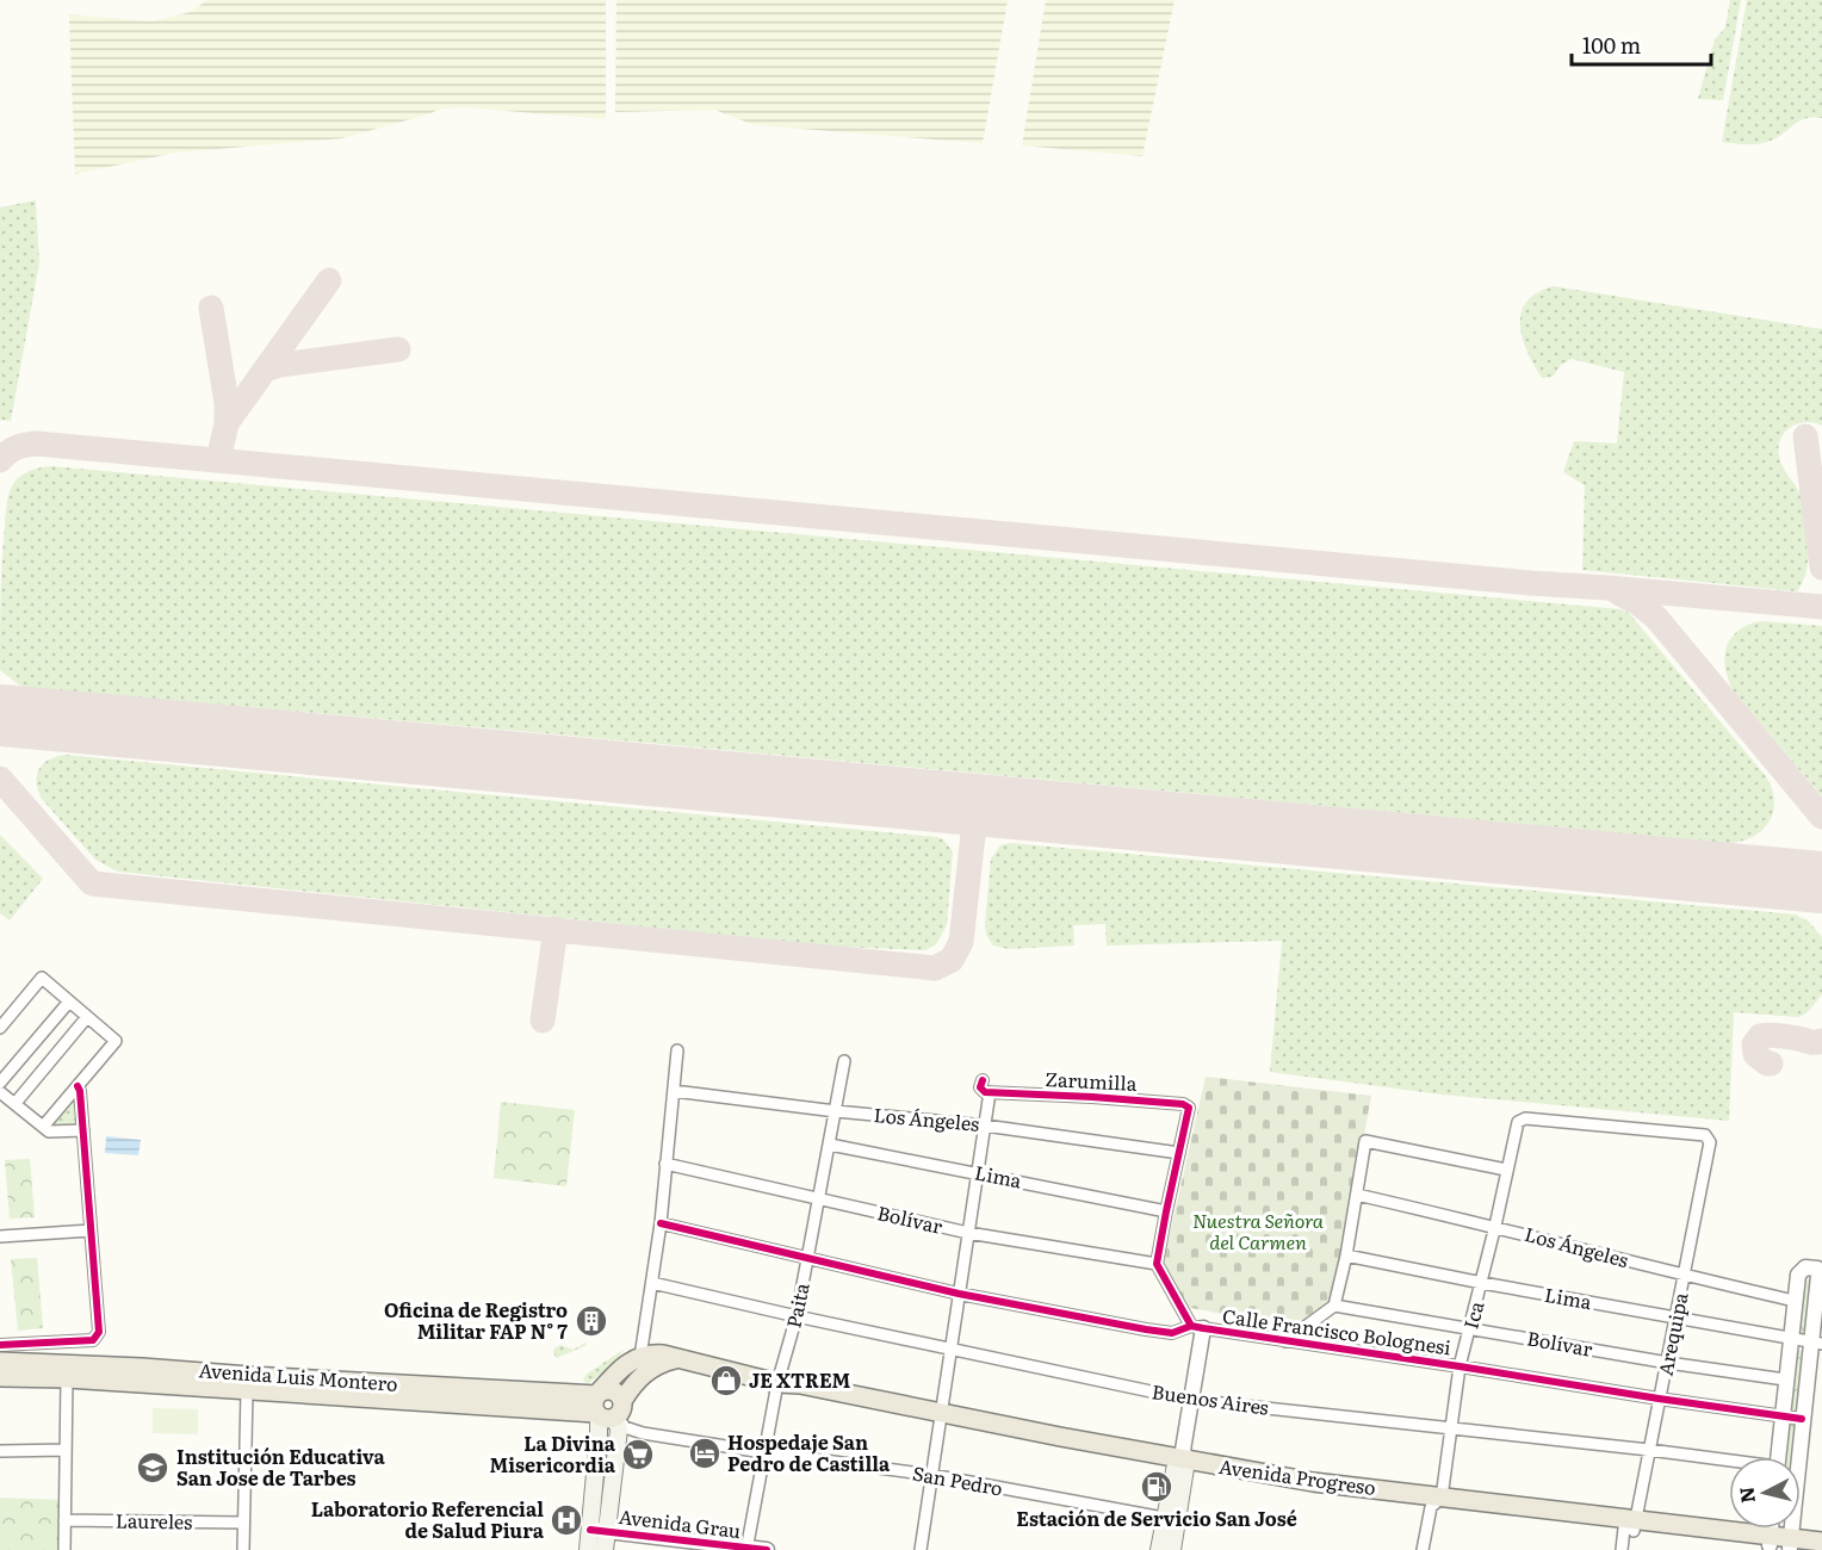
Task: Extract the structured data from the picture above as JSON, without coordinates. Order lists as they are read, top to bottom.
{
  "streets": {
    "main road": ["Avenida Luis Montero", "Avenida Progreso"],
    "street": [
      "Zarumilla",
      "Los Ángeles",
      "Lima",
      "Bolívar",
      "Paita",
      "Ica",
      "Calle Francisco Bolognesi",
      "Arequipa",
      "Buenos Aires",
      "San Pedro",
      "Laureles",
      "Avenida Grau"
    ]
  },
  "crossings": [
    ["Zarumilla", "Los Ángeles"],
    ["Los Ángeles", "Paita"],
    ["Los Ángeles", "Ica"],
    ["Los Ángeles", "Arequipa"],
    ["Lima", "Paita"],
    ["Lima", "Ica"],
    ["Lima", "Arequipa"],
    ["Bolívar", "Paita"],
    ["Bolívar", "Ica"],
    ["Bolívar", "Arequipa"],
    ["Paita", "Calle Francisco Bolognesi"],
    ["Paita", "Buenos Aires"],
    ["Paita", "Avenida Progreso"],
    ["Paita", "San Pedro"],
    ["Paita", "Avenida Grau"],
    ["Ica", "Calle Francisco Bolognesi"],
    ["Ica", "Arequipa"],
    ["Ica", "Buenos Aires"],
    ["Ica", "Avenida Progreso"],
    ["Calle Francisco Bolognesi", "Arequipa"],
    ["Arequipa", "Buenos Aires"],
    ["Arequipa", "Avenida Progreso"],
    ["Avenida Luis Montero", "San Pedro"]
  ],
  "parks": ["Nuestra Señora del Carmen"],
  "places": {
    "building": ["Oficina de Registro Militar FAP N° 7"],
    "shop": ["JE XTREM"],
    "hotel": ["Hospedaje San Pedro de Castilla"],
    "supermarket": ["La Divina Misericordia"],
    "school or university": ["Institución Educativa San Jose de Tarbes"],
    "fuel station": ["Estación de Servicio San José"],
    "hospital": ["Laboratorio Referencial de Salud Piura"]
  },
  "scale_bar": "100 m",
  "north": "left"
}
